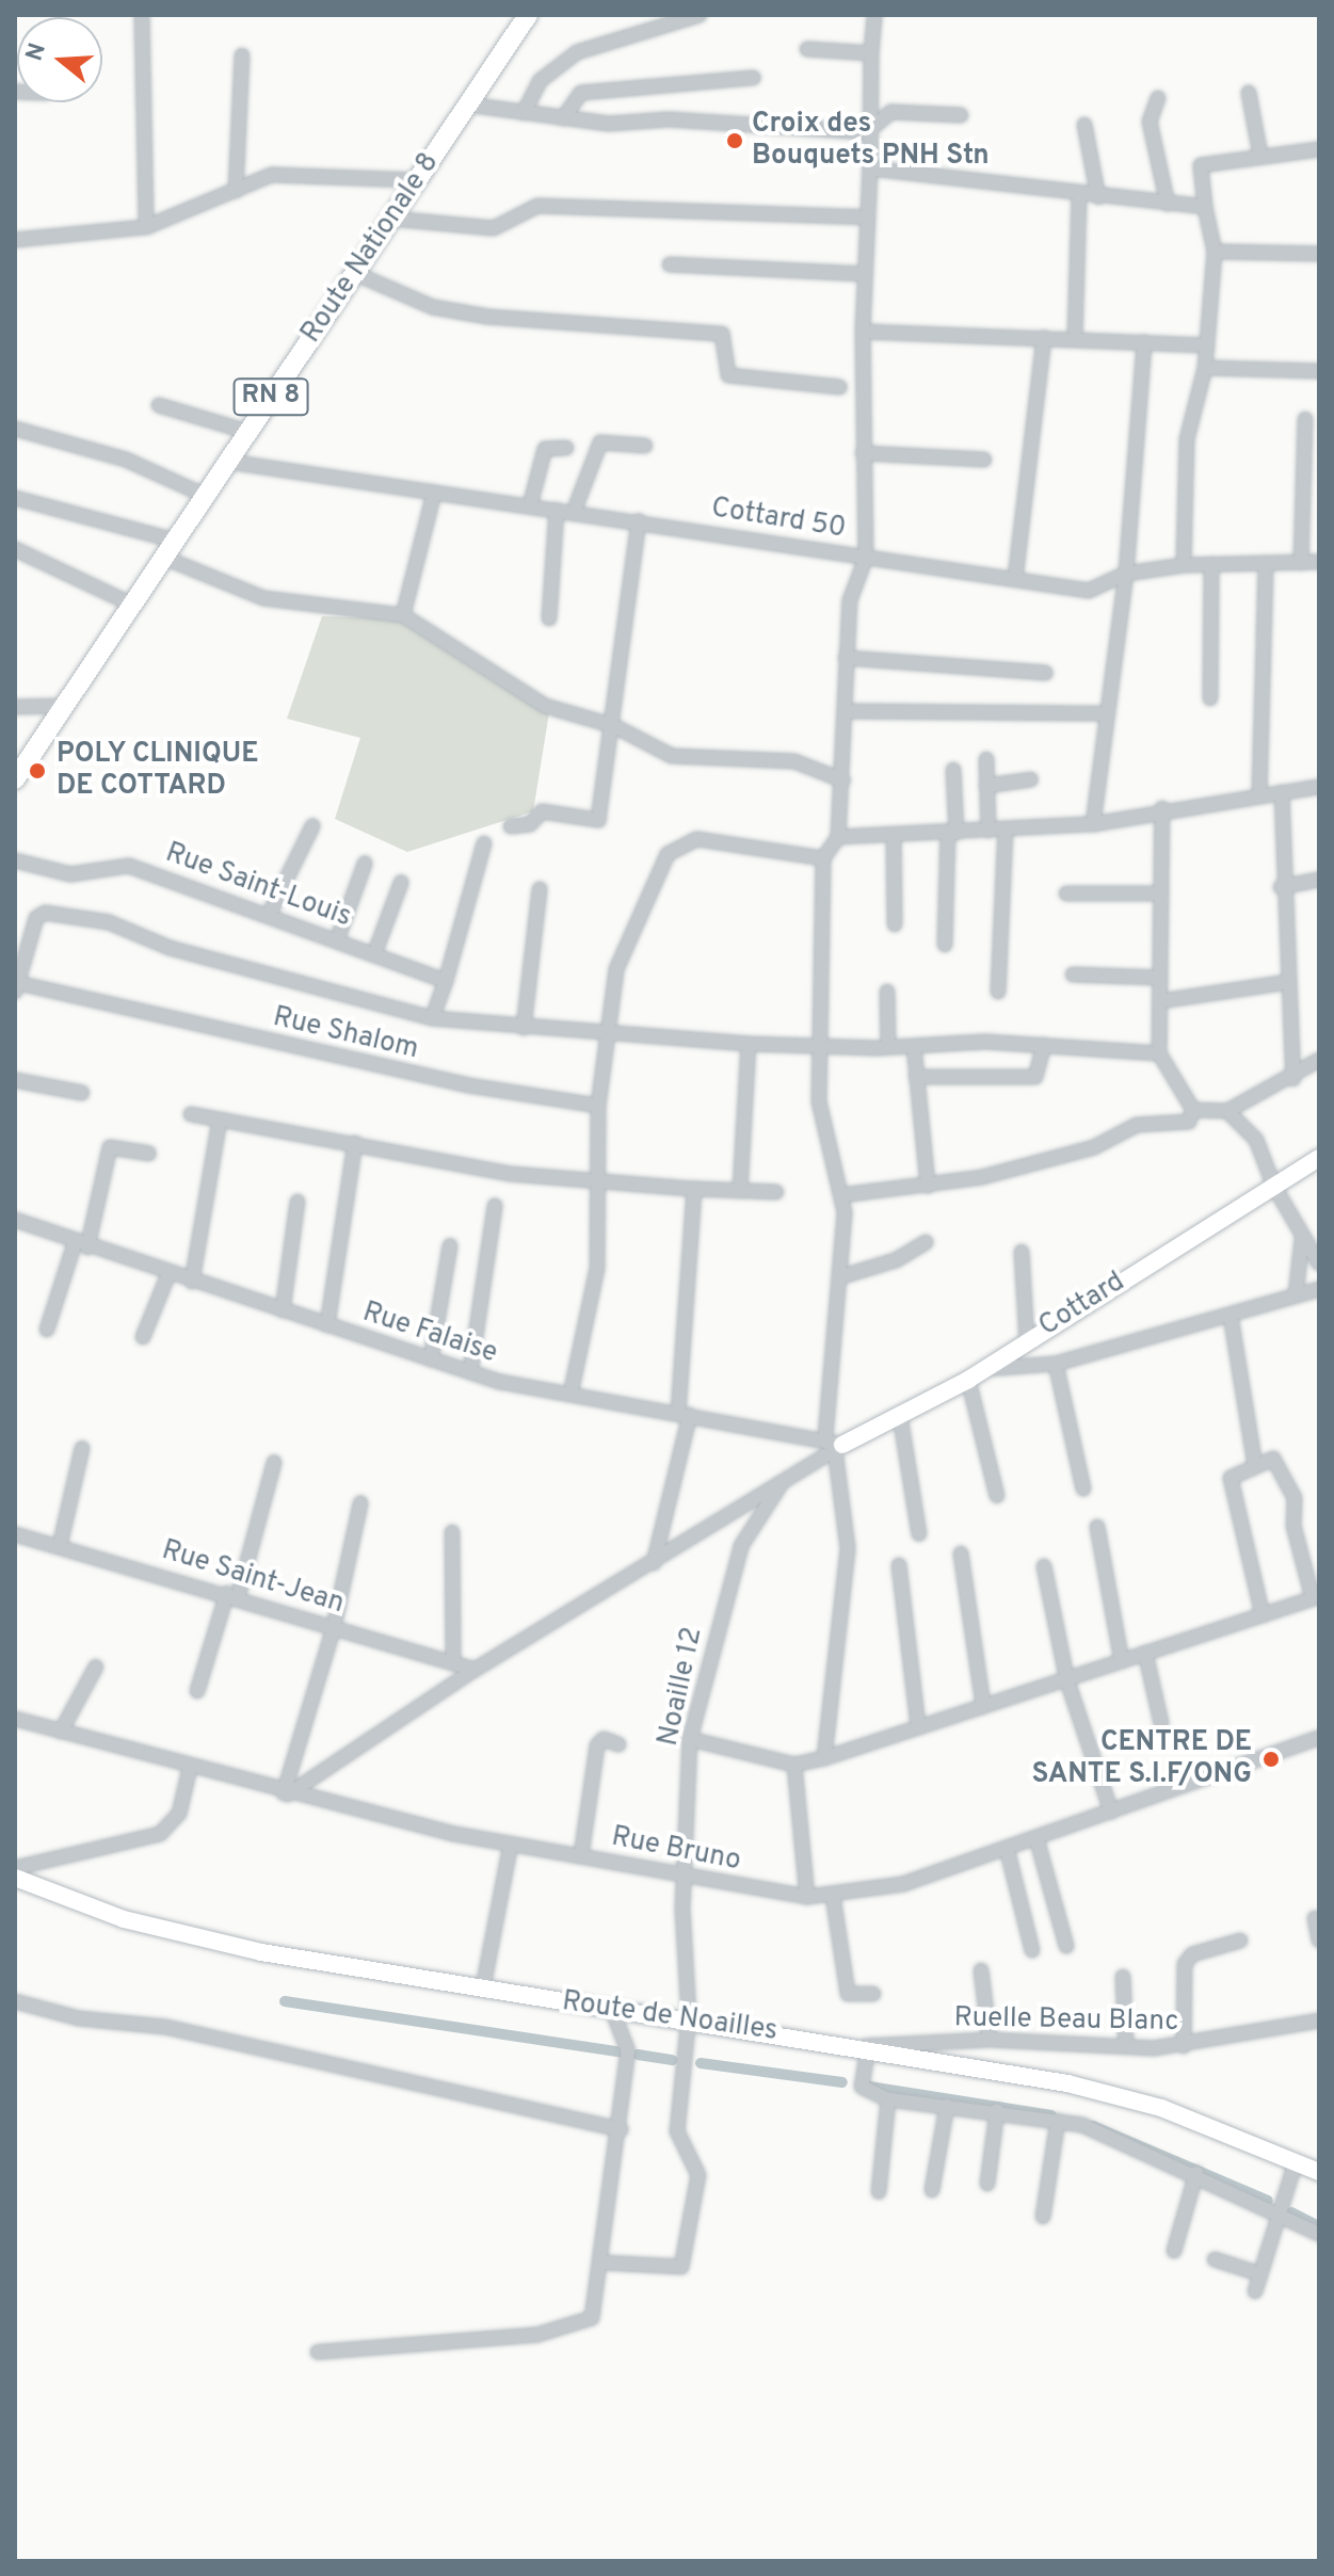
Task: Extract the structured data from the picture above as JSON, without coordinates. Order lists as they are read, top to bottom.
{
  "streets": {
    "main road": ["Route Nationale 8", "RN 8"],
    "street": [
      "Cottard 50",
      "Rue Saint-Louis",
      "Rue Shalom",
      "Cottard",
      "Rue Falaise",
      "Rue Saint-Jean",
      "Noaille 12",
      "Rue Bruno",
      "Route de Noailles",
      "Ruelle Beau Blanc"
    ]
  },
  "crossings": [
    ["Route Nationale 8", "Cottard 50"],
    ["Cottard", "Rue Falaise"],
    ["Noaille 12", "Rue Bruno"],
    ["Noaille 12", "Route de Noailles"],
    ["Route de Noailles", "Ruelle Beau Blanc"]
  ],
  "places": ["Croix des Bouquets PNH Stn", "POLY CLINIQUE DE COTTARD", "CENTRE DE SANTE S.I.F/ONG"],
  "north": "left"
}
